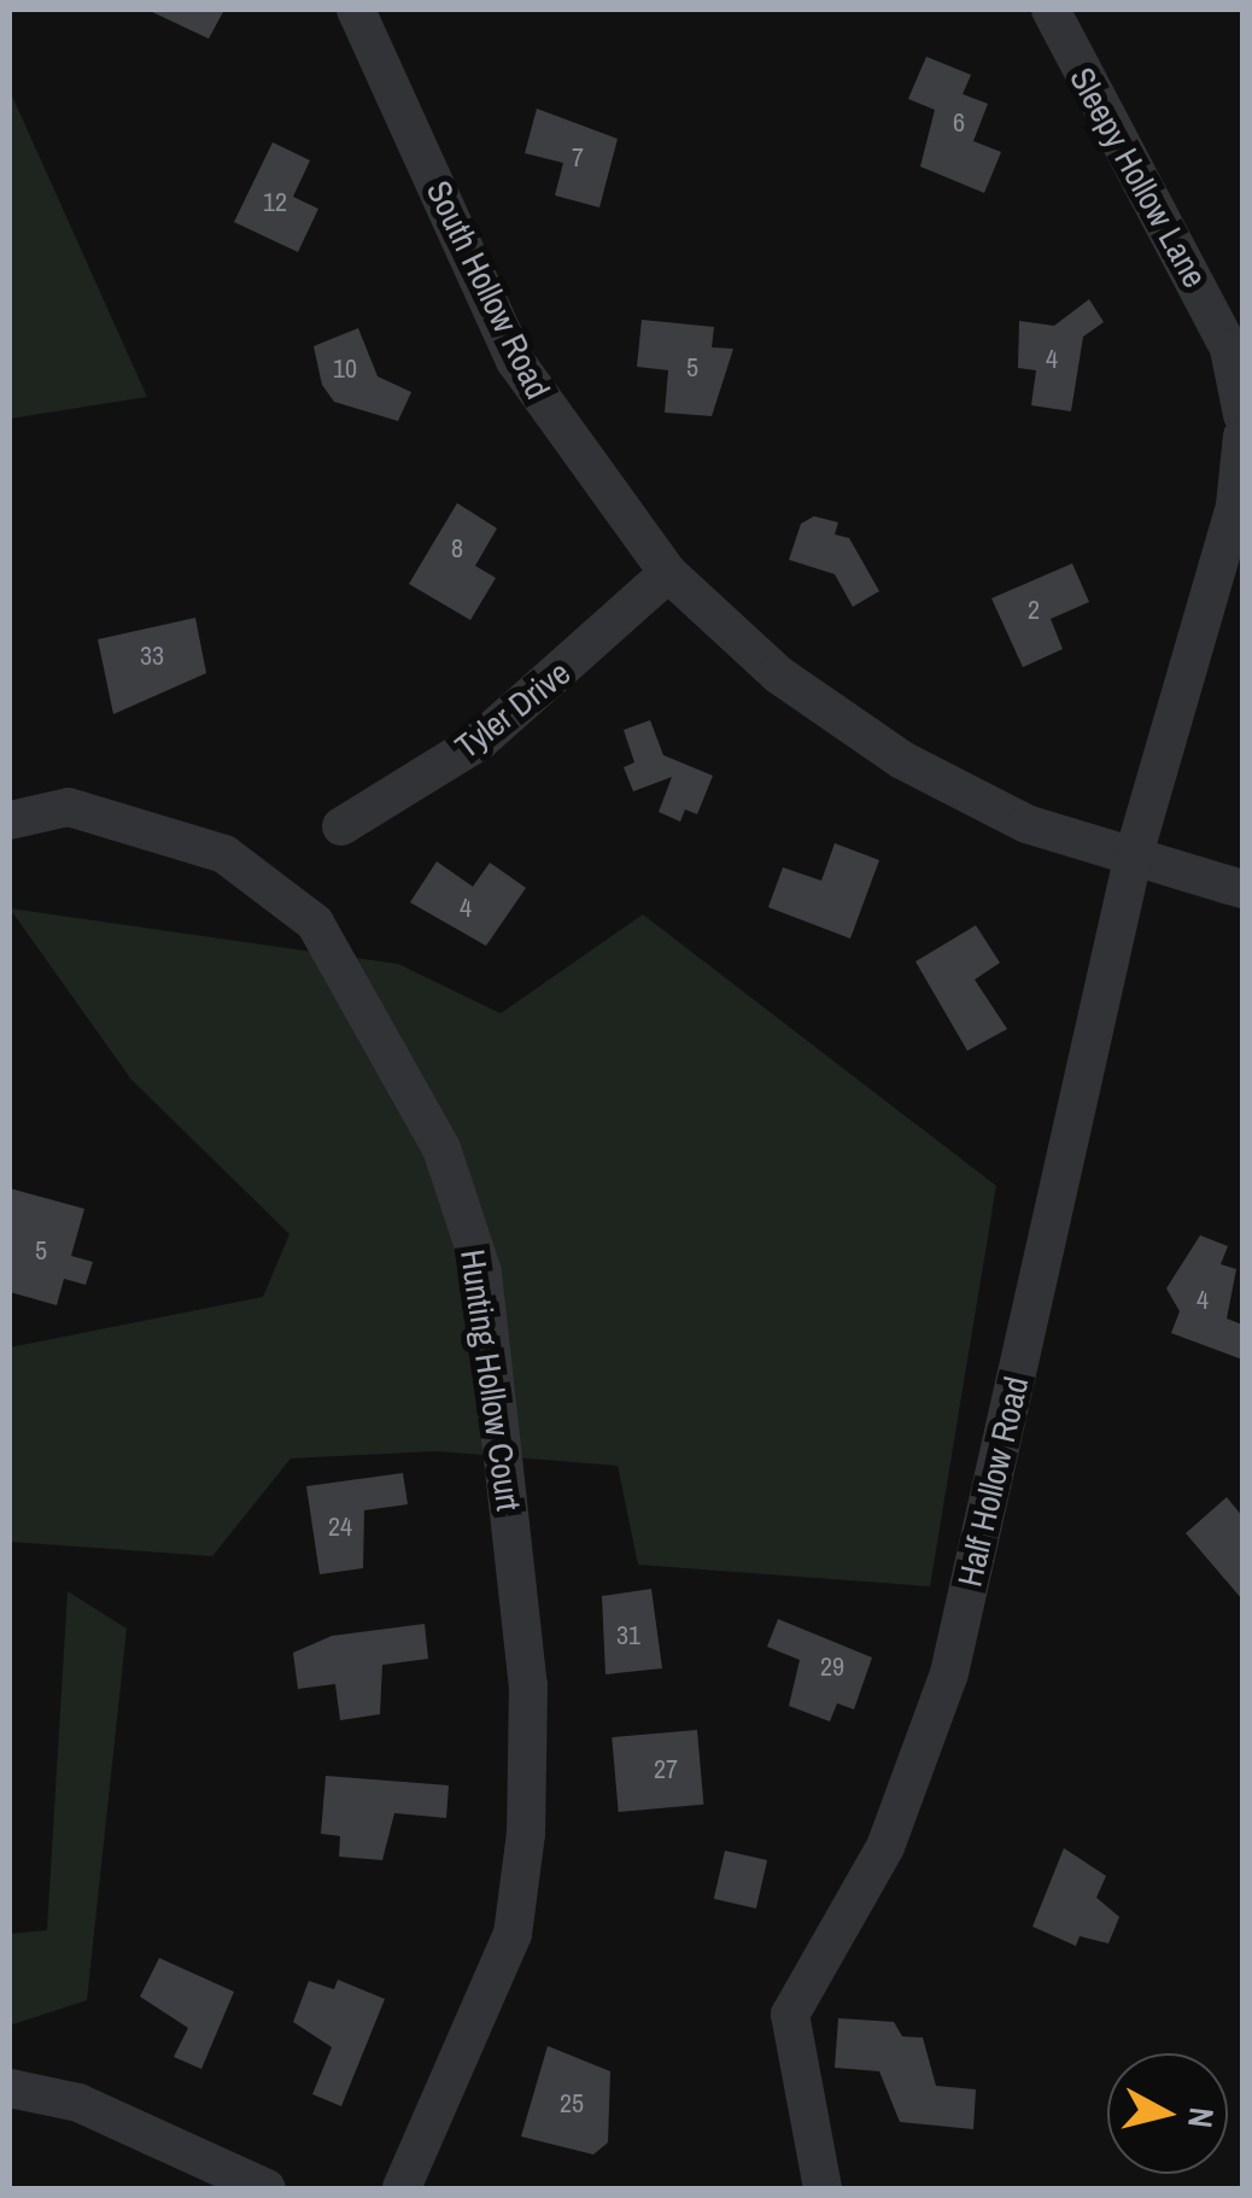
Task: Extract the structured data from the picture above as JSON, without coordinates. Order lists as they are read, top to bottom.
{
  "streets": {
    "street": [
      "Sleepy Hollow Lane",
      "South Hollow Road",
      "Tyler Drive",
      "Hunting Hollow Court",
      "Half Hollow Road"
    ]
  },
  "crossings": [
    ["South Hollow Road", "Tyler Drive"],
    ["South Hollow Road", "Half Hollow Road"]
  ],
  "house_numbers": [
    "6",
    "7",
    "12",
    "4",
    "5",
    "10",
    "8",
    "2",
    "33",
    "4",
    "5",
    "4",
    "24",
    "31",
    "29",
    "27",
    "25"
  ],
  "north": "right"
}
